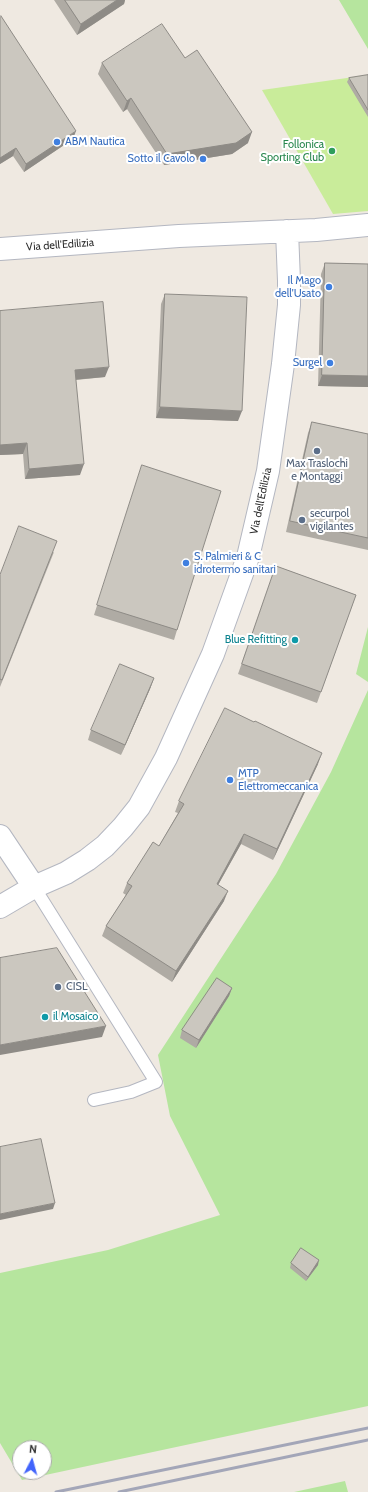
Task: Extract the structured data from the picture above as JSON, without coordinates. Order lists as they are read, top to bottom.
{
  "streets": {
    "street": ["Via dell'Edilizia"]
  },
  "places": [
    "ABM Nautica",
    "Follonica Sporting Club",
    "Sotto il Cavolo",
    "Il Mago dell'Usato",
    "Surgel",
    "Max Traslochi e Montaggi",
    "securpol vigilantes",
    "S. Palmieri & C idrotermo sanitari",
    "Blue Refitting",
    "MTP Elettromeccanica",
    "CISL",
    "il Mosaico"
  ],
  "north": "top"
}
